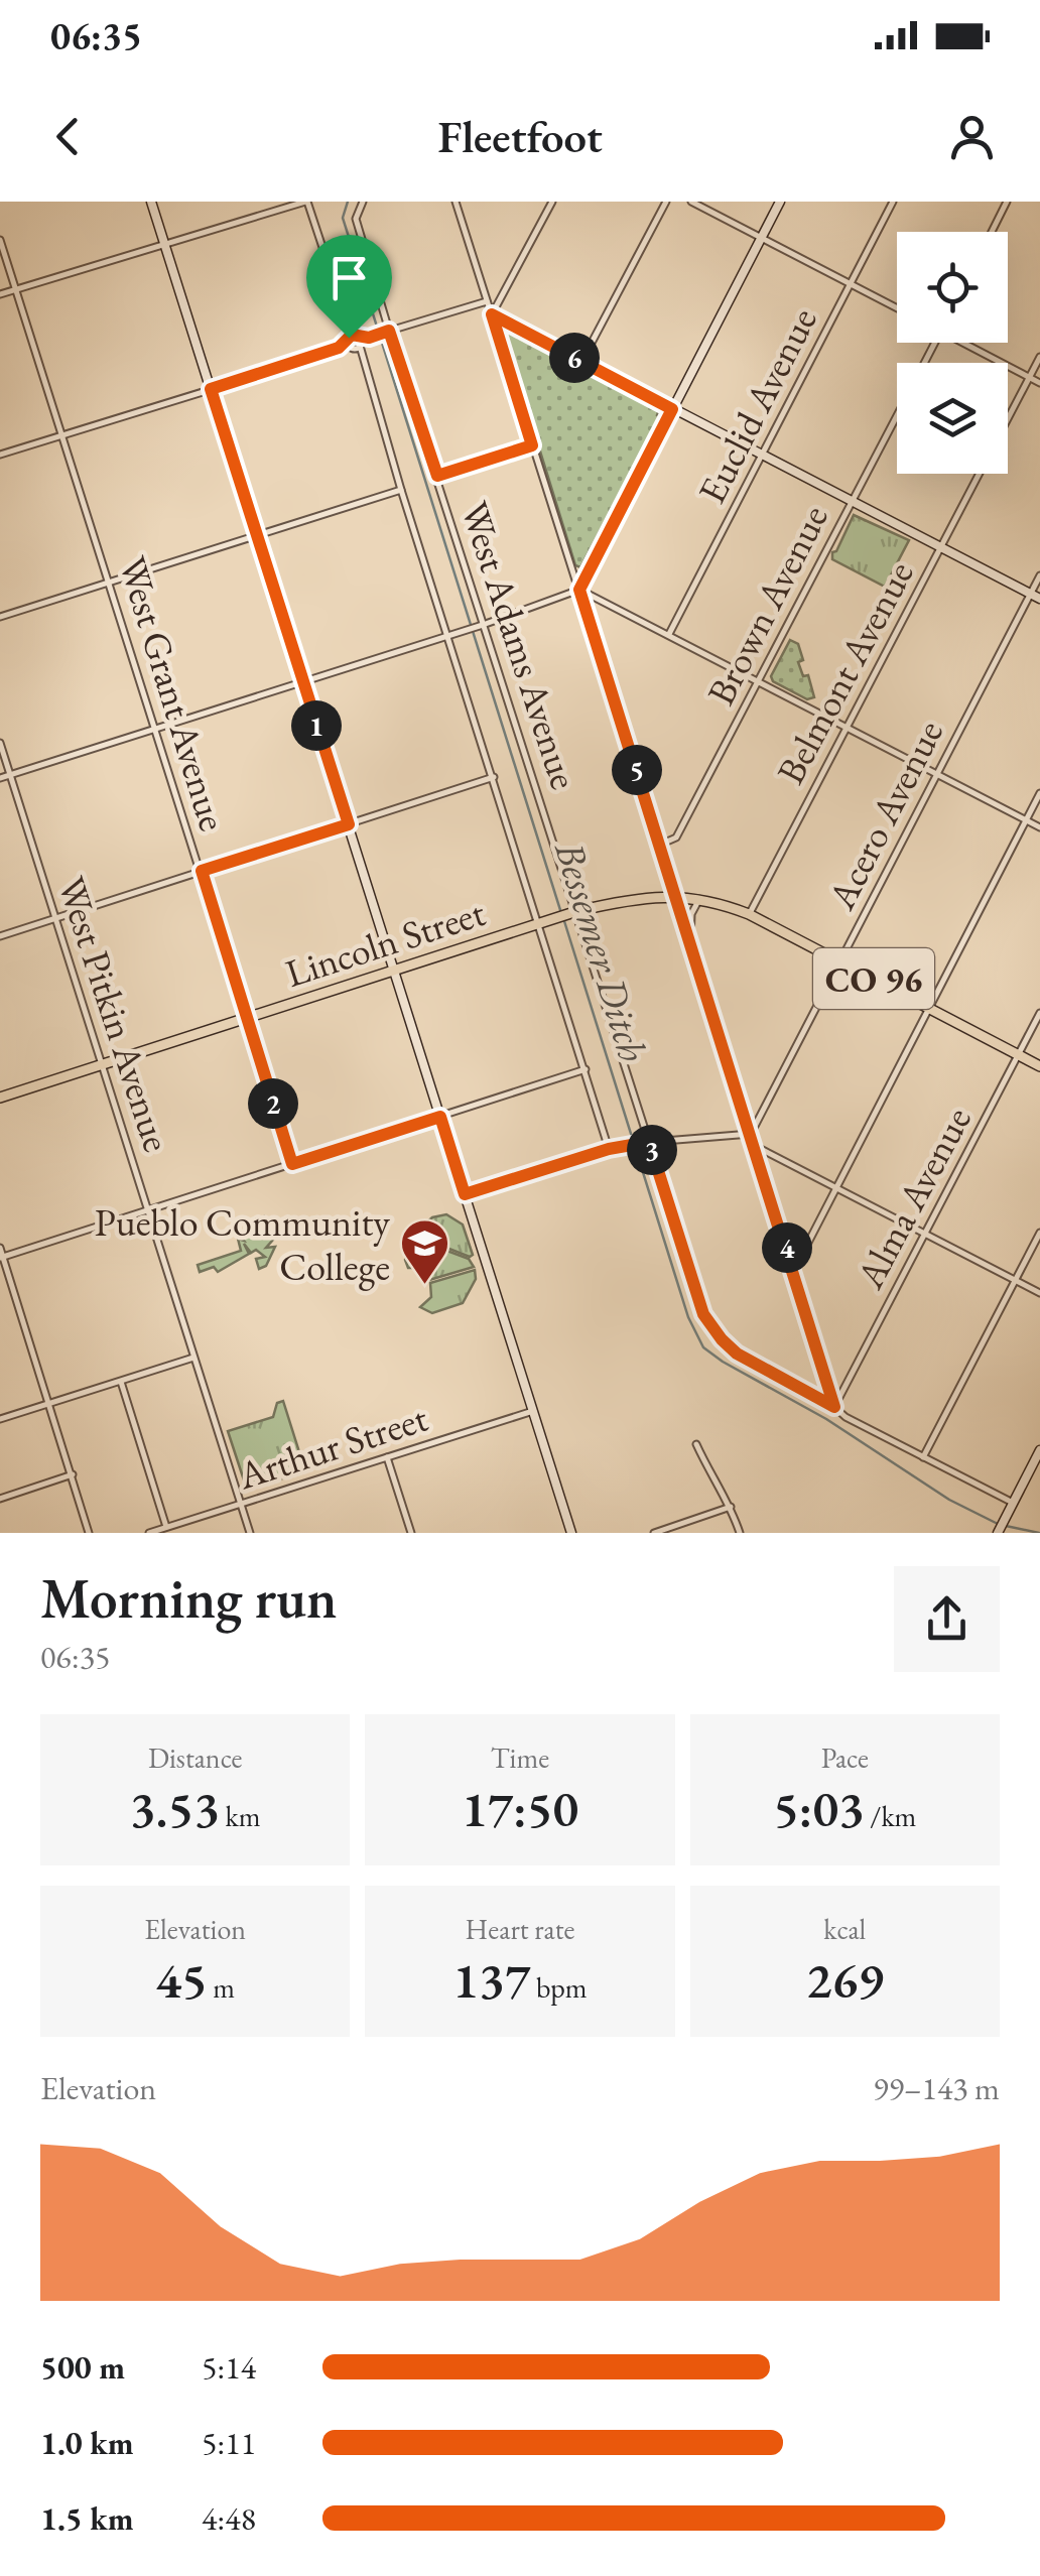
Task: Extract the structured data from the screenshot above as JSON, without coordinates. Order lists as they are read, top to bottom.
{
  "streets": {
    "main road": ["Lincoln Street", "CO 96"],
    "street": [
      "Euclid Avenue",
      "Brown Avenue",
      "West Adams Avenue",
      "Belmont Avenue",
      "West Grant Avenue",
      "Acero Avenue",
      "West Pitkin Avenue",
      "Alma Avenue",
      "Arthur Street"
    ]
  },
  "crossings": [
    ["West Adams Avenue", "Lincoln Street"],
    ["West Adams Avenue", "Alma Avenue"],
    ["Belmont Avenue", "CO 96"],
    ["West Grant Avenue", "Lincoln Street"],
    ["Acero Avenue", "CO 96"],
    ["Lincoln Street", "CO 96"],
    ["Lincoln Street", "West Pitkin Avenue"],
    ["CO 96", "Alma Avenue"],
    ["West Pitkin Avenue", "Arthur Street"]
  ],
  "water": ["Bessemer Ditch"],
  "places": {
    "school or university": ["Pueblo Community College"]
  },
  "page": {
    "status": "06:35",
    "header": "Fleetfoot",
    "pins": [
      "6",
      "1",
      "5",
      "2",
      "3",
      "4"
    ],
    "heading": ["Morning run", "06:35"],
    "stats": [
      ["Distance", "3.53 km"],
      ["Time", "17:50"],
      ["Pace", "5:03 /km"],
      ["Elevation", "45 m"],
      ["Heart rate", "137 bpm"],
      ["kcal", "269"]
    ],
    "chart": ["Elevation", "99–143 m"],
    "list": [
      {
        "name": "500 m",
        "note": "5:14"
      },
      {
        "name": "1.0 km",
        "note": "5:11"
      },
      {
        "name": "1.5 km",
        "note": "4:48"
      }
    ]
  }
}
